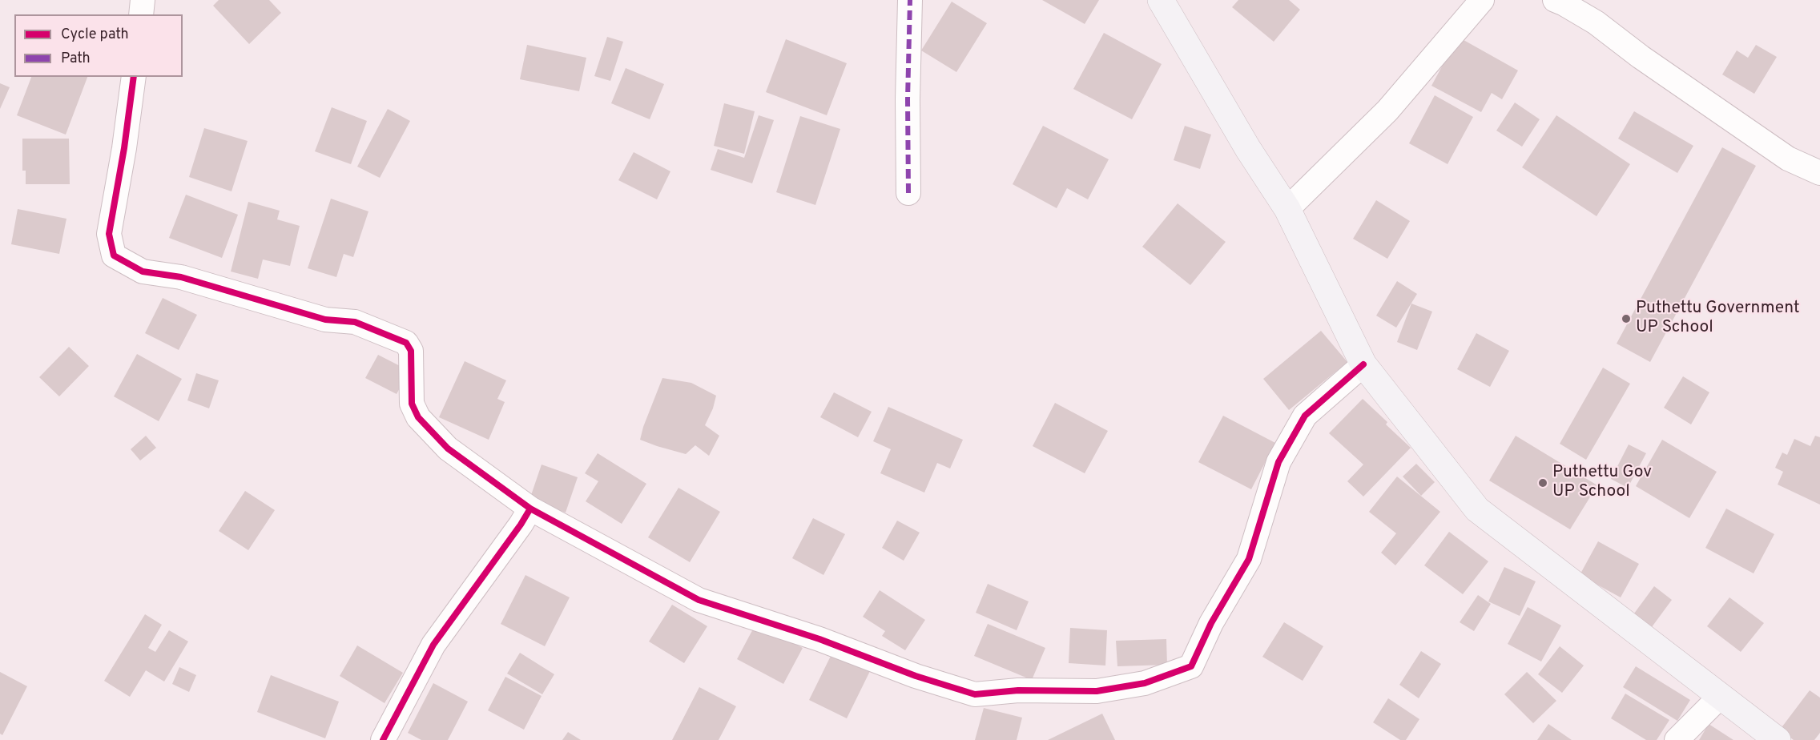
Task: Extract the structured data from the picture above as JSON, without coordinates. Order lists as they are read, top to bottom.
{
  "places": ["Puthettu Government UP School", "Puthettu Gov UP School"],
  "legend": ["Cycle path", "Path"]
}
